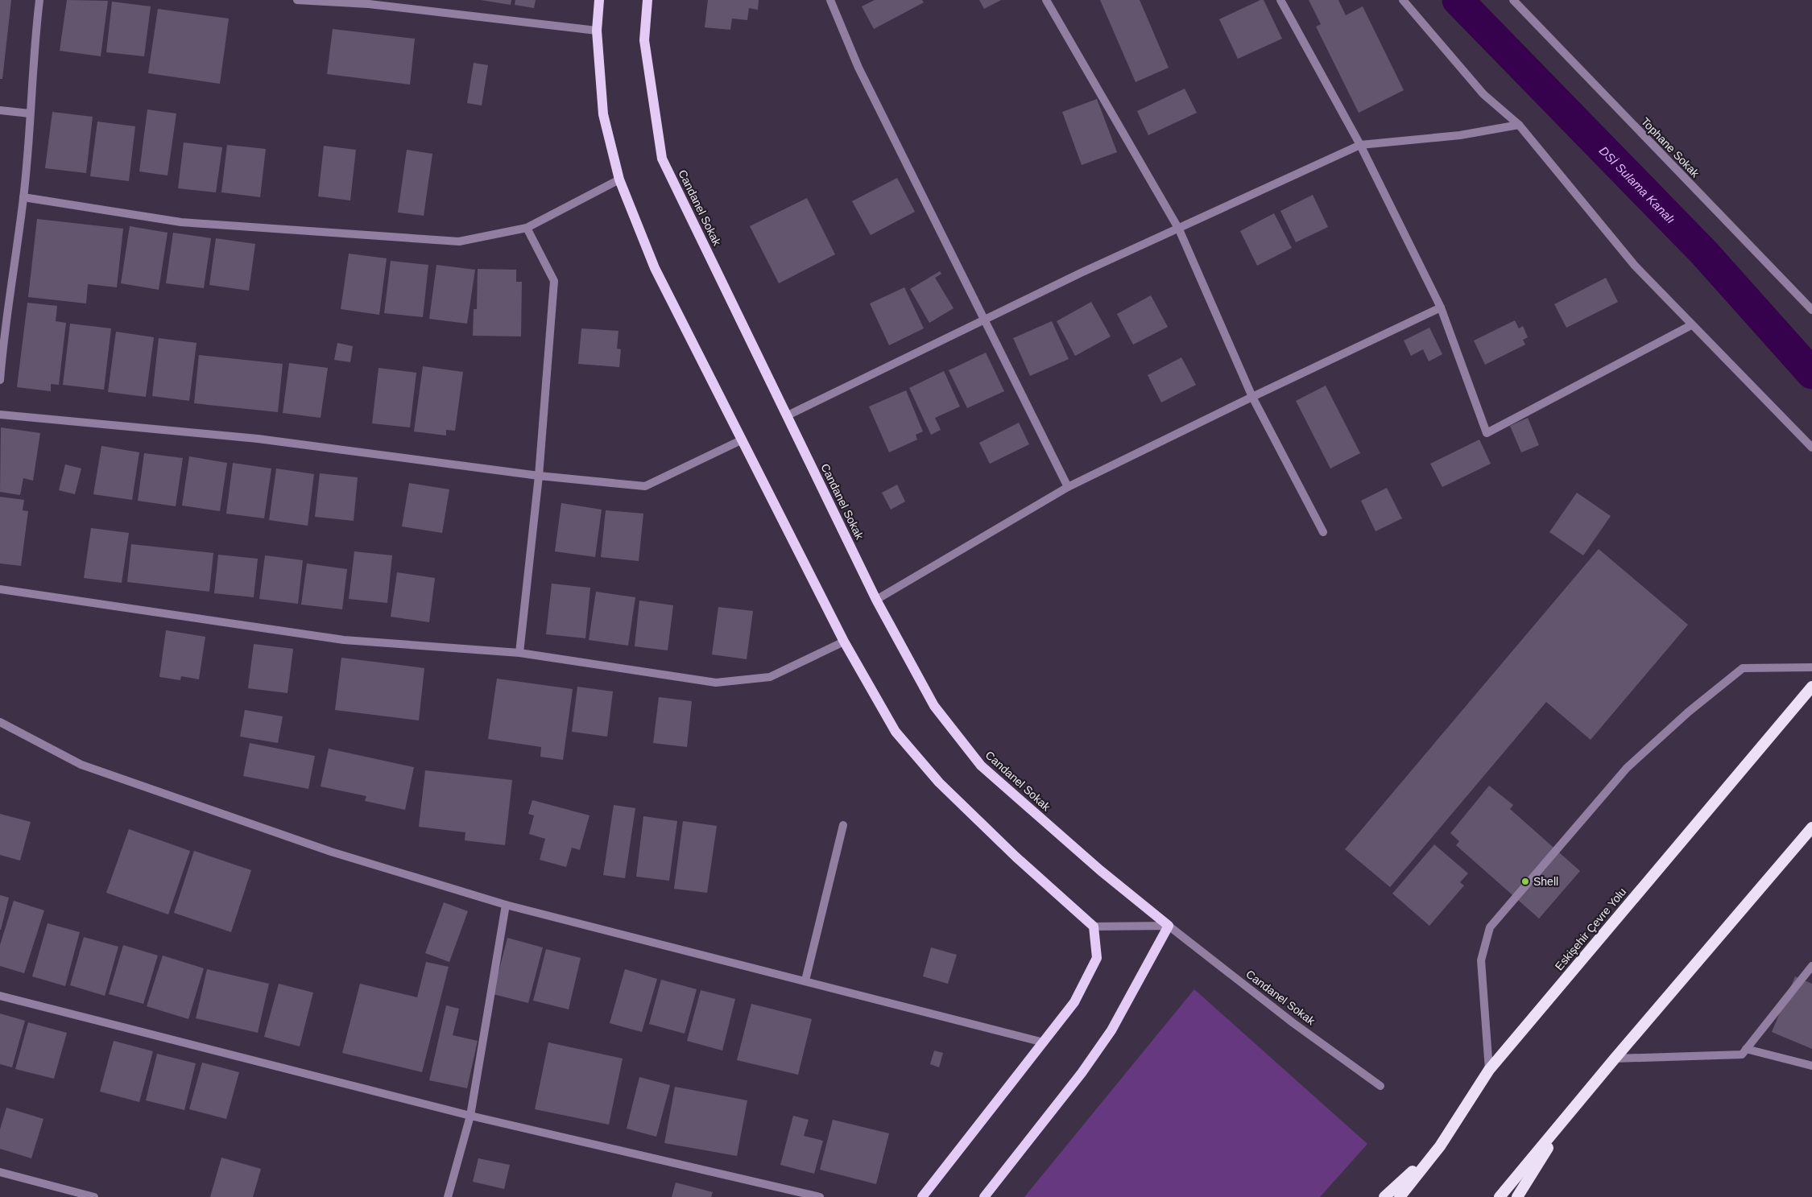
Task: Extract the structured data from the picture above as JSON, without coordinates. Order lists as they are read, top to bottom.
{
  "streets": {
    "highway": ["Eskişehir Çevre Yolu"],
    "main road": ["Candanel Sokak"],
    "street": ["Tophane Sokak"]
  },
  "water": ["DSİ Sulama Kanalı"],
  "places": ["Shell"]
}
